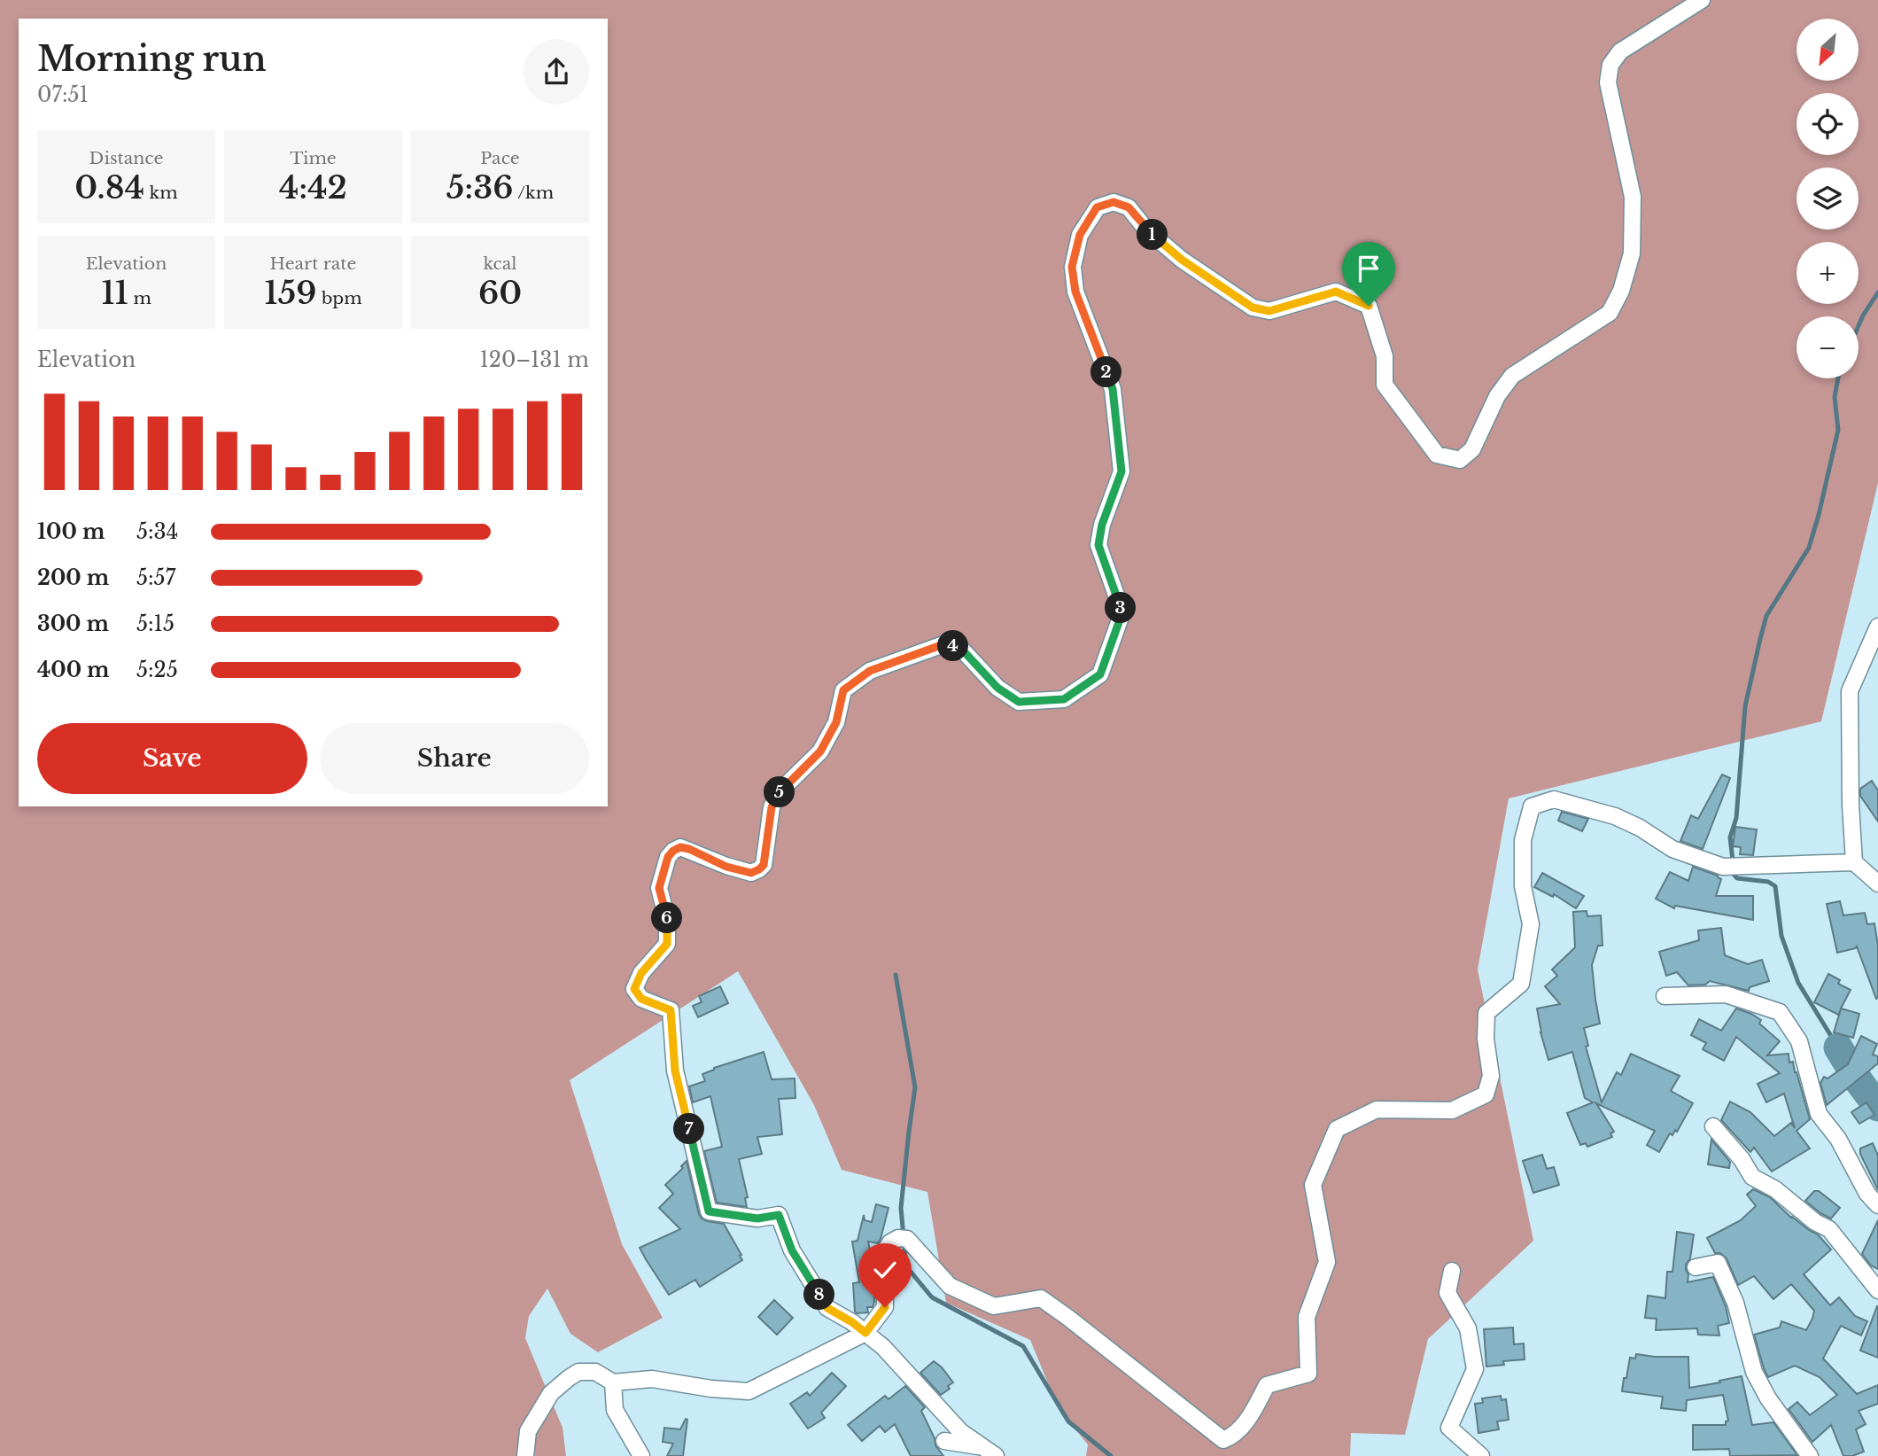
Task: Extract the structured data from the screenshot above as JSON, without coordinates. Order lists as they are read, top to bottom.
{
  "north": "bottom left",
  "page": {
    "map_buttons": ["+", "−"],
    "heading": ["Morning run", "07:51"],
    "stats": [
      ["Distance", "0.84 km"],
      ["Time", "4:42"],
      ["Pace", "5:36 /km"],
      ["Elevation", "11 m"],
      ["Heart rate", "159 bpm"],
      ["kcal", "60"]
    ],
    "pins": [
      "1",
      "2",
      "3",
      "4",
      "5",
      "6",
      "7",
      "8"
    ],
    "chart": ["Elevation", "120–131 m"],
    "list": [
      {
        "name": "100 m",
        "note": "5:34"
      },
      {
        "name": "200 m",
        "note": "5:57"
      },
      {
        "name": "300 m",
        "note": "5:15"
      },
      {
        "name": "400 m",
        "note": "5:25"
      }
    ],
    "buttons": ["Save", "Share"]
  }
}
